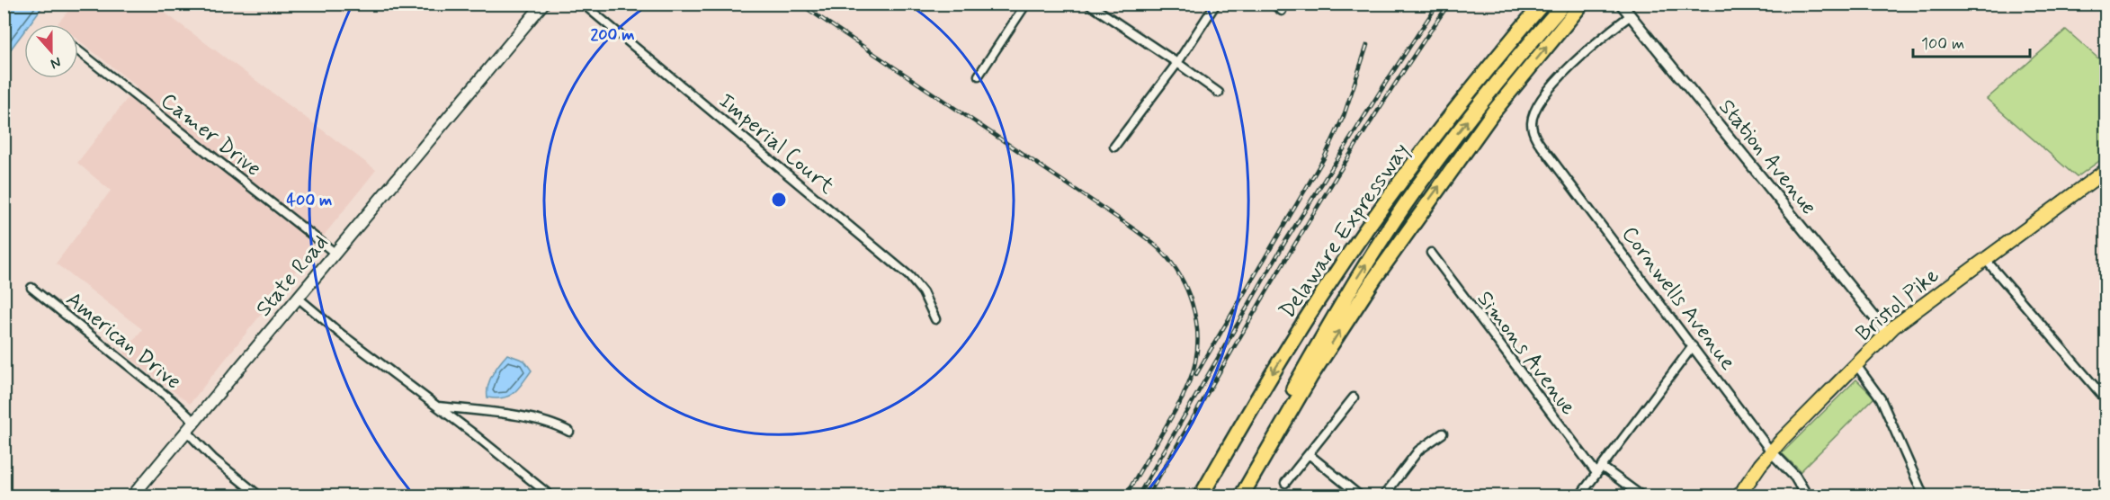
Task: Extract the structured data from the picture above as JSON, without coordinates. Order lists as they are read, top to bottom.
{
  "streets": {
    "highway": ["Delaware Expressway"],
    "main road": ["State Road", "Bristol Pike"],
    "street": [
      "Camer Drive",
      "Imperial Court",
      "Station Avenue",
      "Cornwells Avenue",
      "American Drive",
      "Simons Avenue"
    ]
  },
  "crossings": [
    ["Camer Drive", "State Road"],
    ["Station Avenue", "Cornwells Avenue"],
    ["Station Avenue", "Bristol Pike"],
    ["State Road", "American Drive"],
    ["Cornwells Avenue", "Bristol Pike"]
  ],
  "scale_bar": "100 m",
  "north": "bottom",
  "rings": ["200 m", "400 m"]
}
